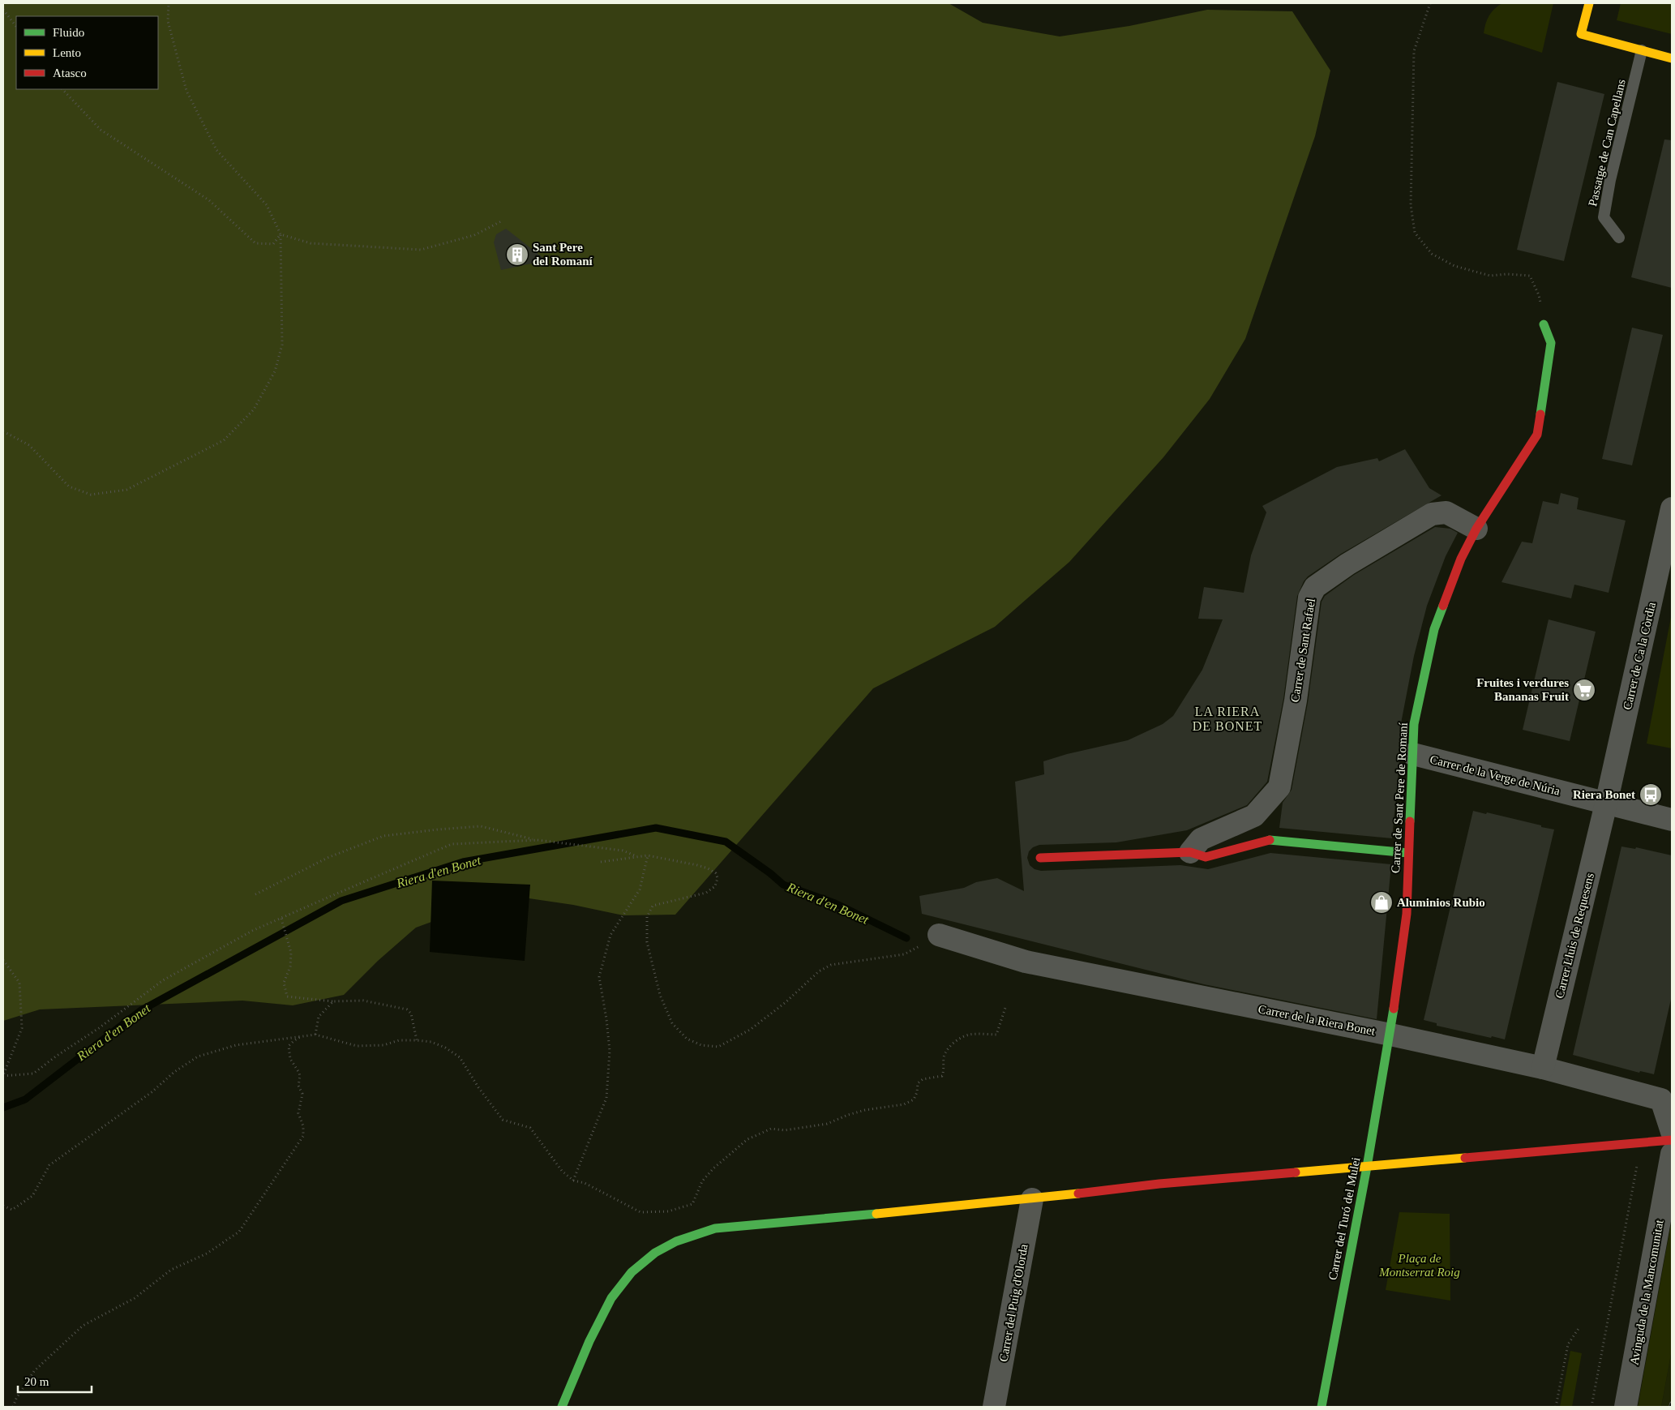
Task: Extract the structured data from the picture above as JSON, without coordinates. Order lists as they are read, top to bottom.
{
  "streets": {
    "street": [
      "Carrer de Sant Rafael",
      "Carrer de Ca la Còrdia",
      "Carrer de la Verge de Núria",
      "Carrer de Sant Pere de Romaní",
      "Carrer Lluis de Requesens",
      "Carrer de la Riera Bonet",
      "Carrer del Turó del Mulei",
      "Avinguda de la Mancomunitat",
      "Carrer del Puig d'Olorda"
    ],
    "lane": ["Passatge de Can Capellans"]
  },
  "crossings": [
    ["Carrer de Sant Rafael", "Carrer de Sant Pere de Romaní"],
    ["Carrer de Ca la Còrdia", "Carrer de la Verge de Núria"],
    ["Carrer de Ca la Còrdia", "Carrer Lluis de Requesens"],
    ["Carrer de la Verge de Núria", "Carrer de Sant Pere de Romaní"],
    ["Carrer de la Verge de Núria", "Carrer Lluis de Requesens"],
    ["Carrer de Sant Pere de Romaní", "Carrer de la Riera Bonet"],
    ["Carrer de Sant Pere de Romaní", "Carrer del Turó del Mulei"],
    ["Carrer Lluis de Requesens", "Carrer de la Riera Bonet"],
    ["Carrer de la Riera Bonet", "Carrer del Turó del Mulei"]
  ],
  "districts": ["LA RIERA DE BONET"],
  "water": ["Riera d'en Bonet"],
  "parks": ["Plaça de Montserrat Roig"],
  "places": {
    "building": ["Sant Pere del Romaní"],
    "supermarket": ["Fruites i verdures Bananas Fruit"],
    "bus stop": ["Riera Bonet"],
    "shop": ["Aluminios Rubio"]
  },
  "legend": ["Fluido", "Lento", "Atasco"],
  "scale_bar": "20 m"
}
